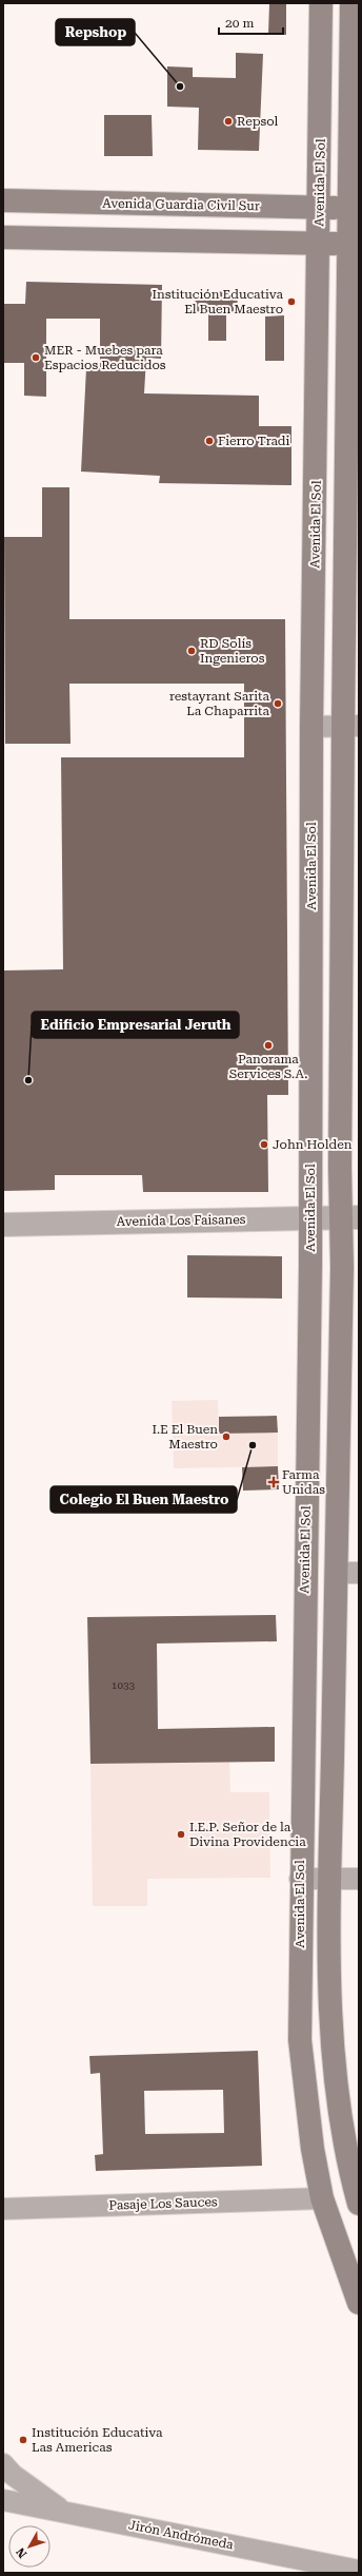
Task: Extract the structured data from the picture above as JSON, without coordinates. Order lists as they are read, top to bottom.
{
  "streets": {
    "main road": ["Avenida El Sol", "Avenida Guardia Civil Sur"],
    "street": ["Avenida Los Faisanes", "Pasaje Los Sauces", "Jirón Andrómeda"]
  },
  "crossings": [
    ["Avenida El Sol", "Avenida Guardia Civil Sur"],
    ["Avenida El Sol", "Avenida Los Faisanes"],
    ["Avenida El Sol", "Pasaje Los Sauces"]
  ],
  "places": {
    "other": [
      "Repshop",
      "Repsol",
      "Institución Educativa El Buen Maestro",
      "MER - Muebes para Espacios Reducidos",
      "Fierro Tradi",
      "RD Solís Ingenieros",
      "restayrant Sarita La Chaparrita",
      "Panorama Services S.A.",
      "Edificio Empresarial Jeruth",
      "John Holden",
      "I.E El Buen Maestro",
      "Colegio El Buen Maestro",
      "I.E.P. Señor de la Divina Providencia",
      "Institución Educativa Las Americas"
    ],
    "health": ["Farma Unidas"]
  },
  "house_numbers": ["1033"],
  "scale_bar": "20 m",
  "north": "bottom left"
}
